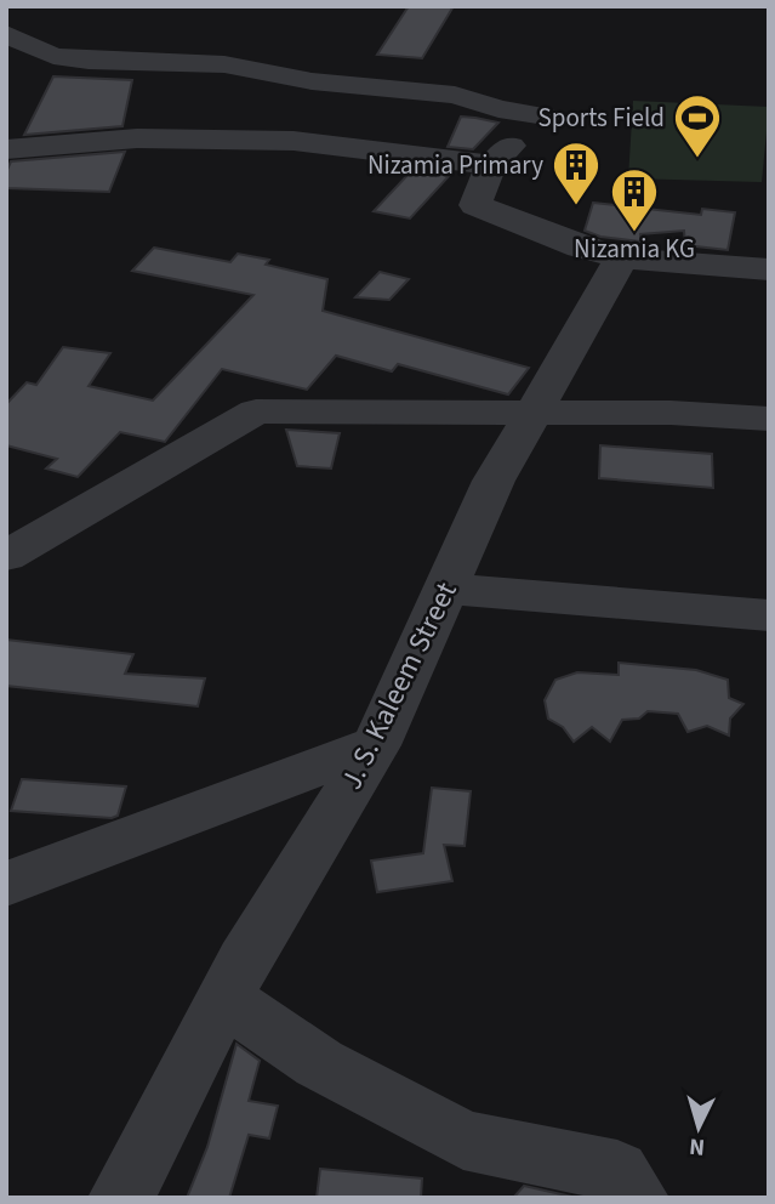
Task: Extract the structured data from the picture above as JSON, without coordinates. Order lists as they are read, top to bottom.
{
  "streets": {
    "street": ["J. S. Kaleem Street"]
  },
  "places": {
    "sports": ["Sports Field"],
    "building": ["Nizamia Primary", "Nizamia KG"]
  },
  "north": "bottom"
}
